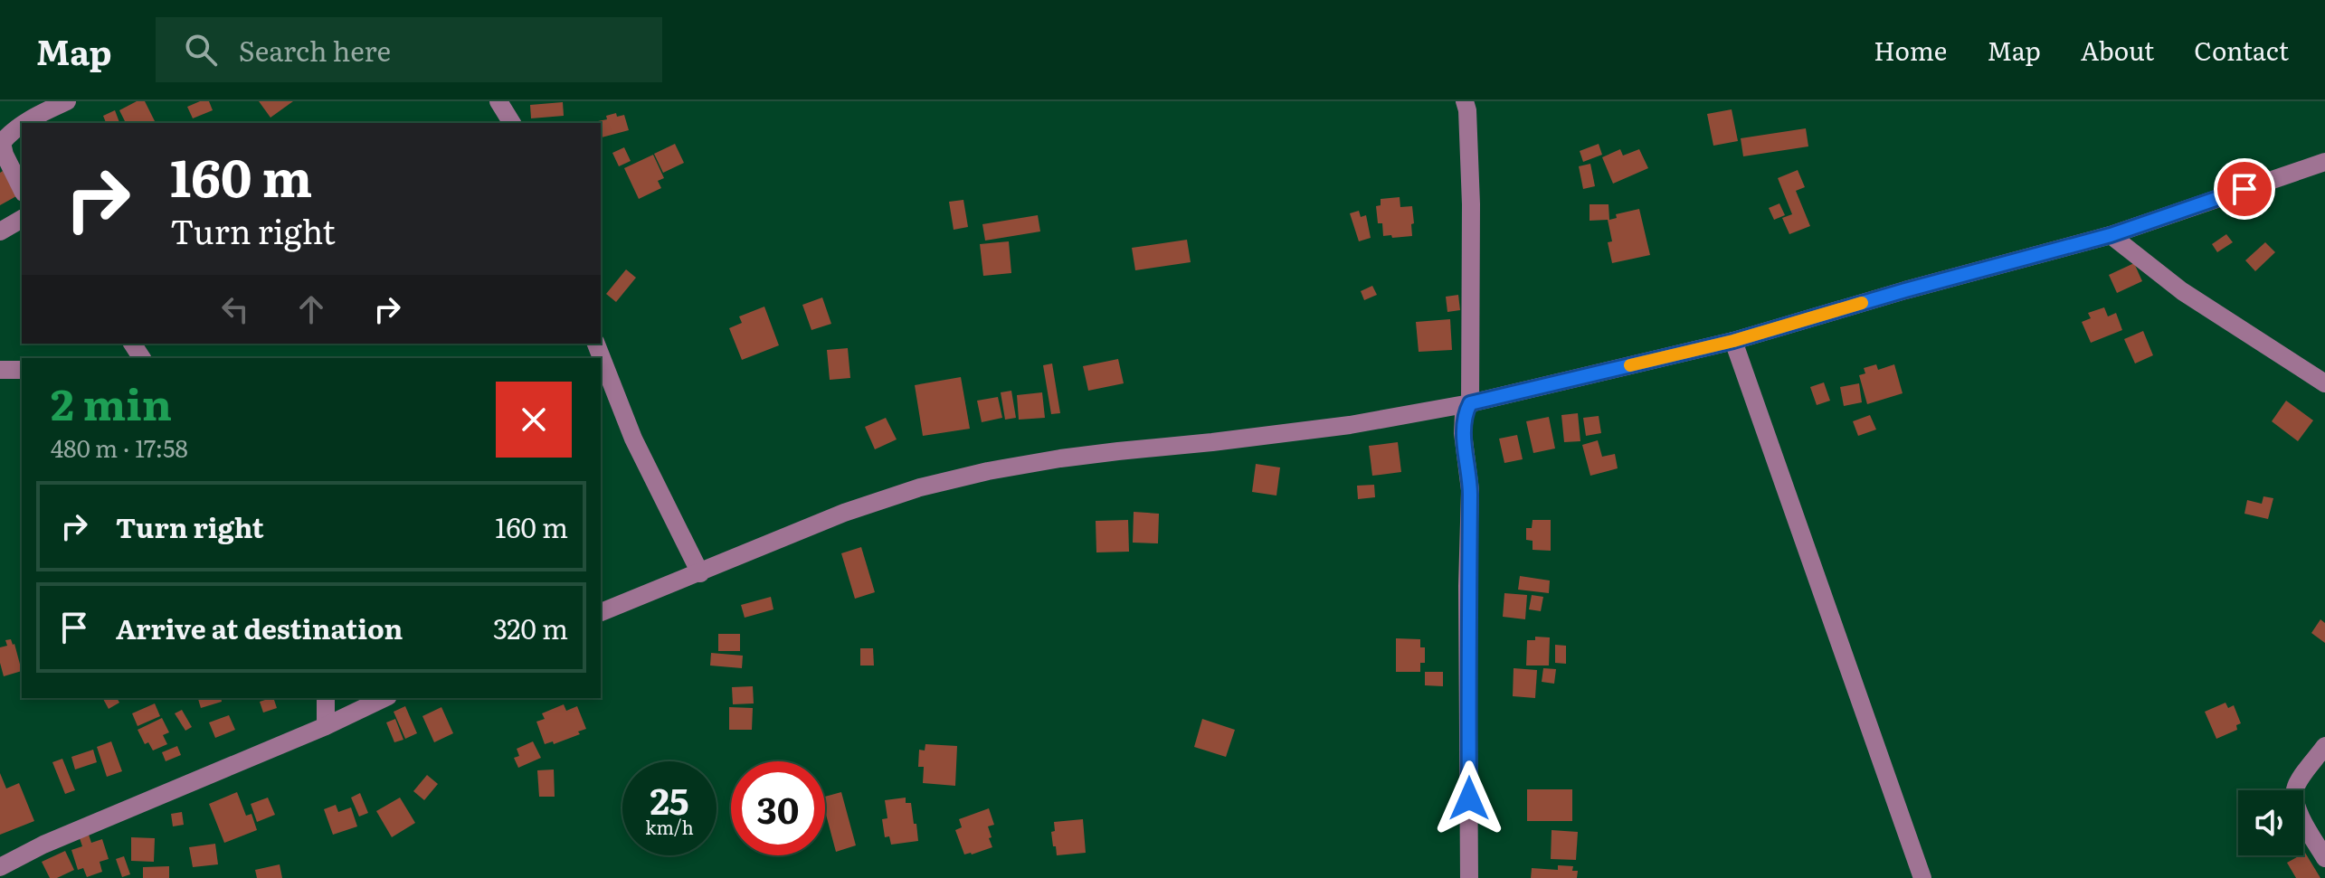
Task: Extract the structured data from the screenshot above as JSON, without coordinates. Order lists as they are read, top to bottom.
{
  "page": {
    "header": "Map",
    "search": "Search here",
    "nav": [
      "Home",
      "Map",
      "About",
      "Contact"
    ],
    "turn": ["160 m", "Turn right"],
    "heading": ["2 min", "480 m · 17:58"],
    "list": [
      {
        "name": "Turn right",
        "value": "160 m"
      },
      {
        "name": "Arrive at destination",
        "value": "320 m"
      }
    ],
    "speed": "25 km/h",
    "limit": "30"
  }
}
